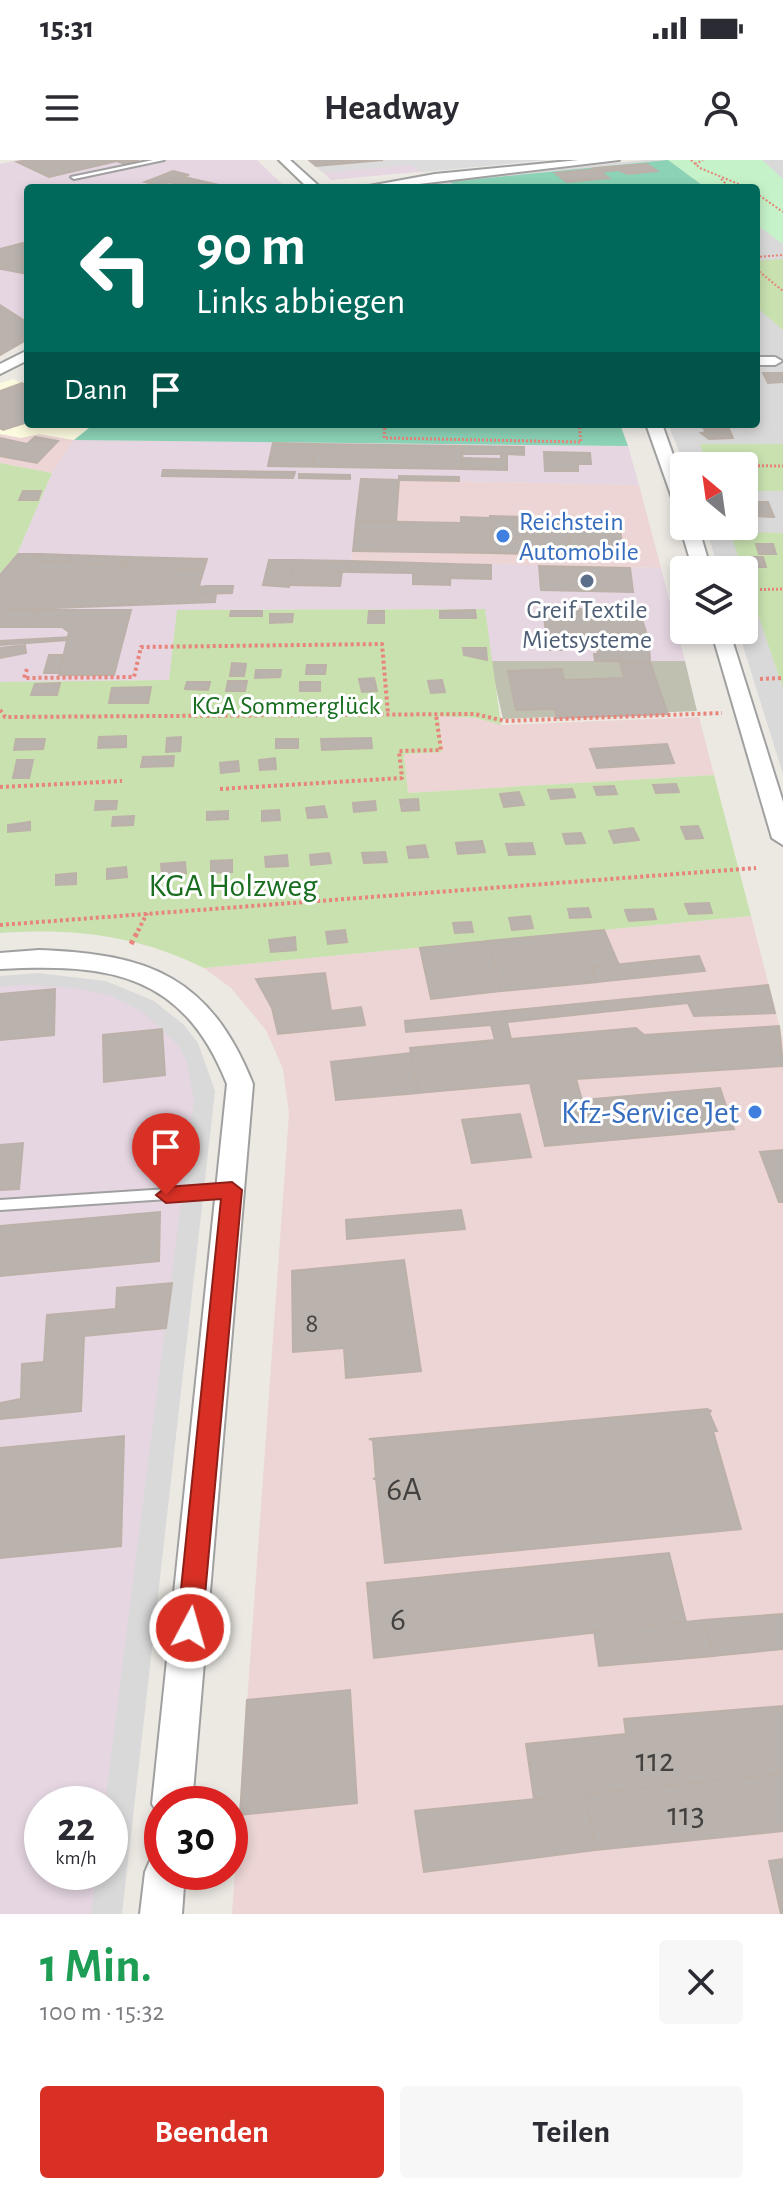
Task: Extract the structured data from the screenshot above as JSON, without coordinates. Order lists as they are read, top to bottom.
{
  "parks": ["KGA Sommerglück", "KGA Holzweg"],
  "places": ["Reichstein Automobile", "Greif Textile Mietsysteme", "Kfz-Service Jet"],
  "house_numbers": [
    "8",
    "6A",
    "6",
    "112",
    "113"
  ],
  "north": "top left",
  "page": {
    "status": "15:31",
    "header": "Headway",
    "turn": ["90 m", "Links abbiegen"],
    "then": "Dann",
    "speed": "22 km/h",
    "limit": "30",
    "heading": ["1 Min.", "100 m · 15:32"],
    "buttons": ["Beenden", "Teilen"]
  }
}
